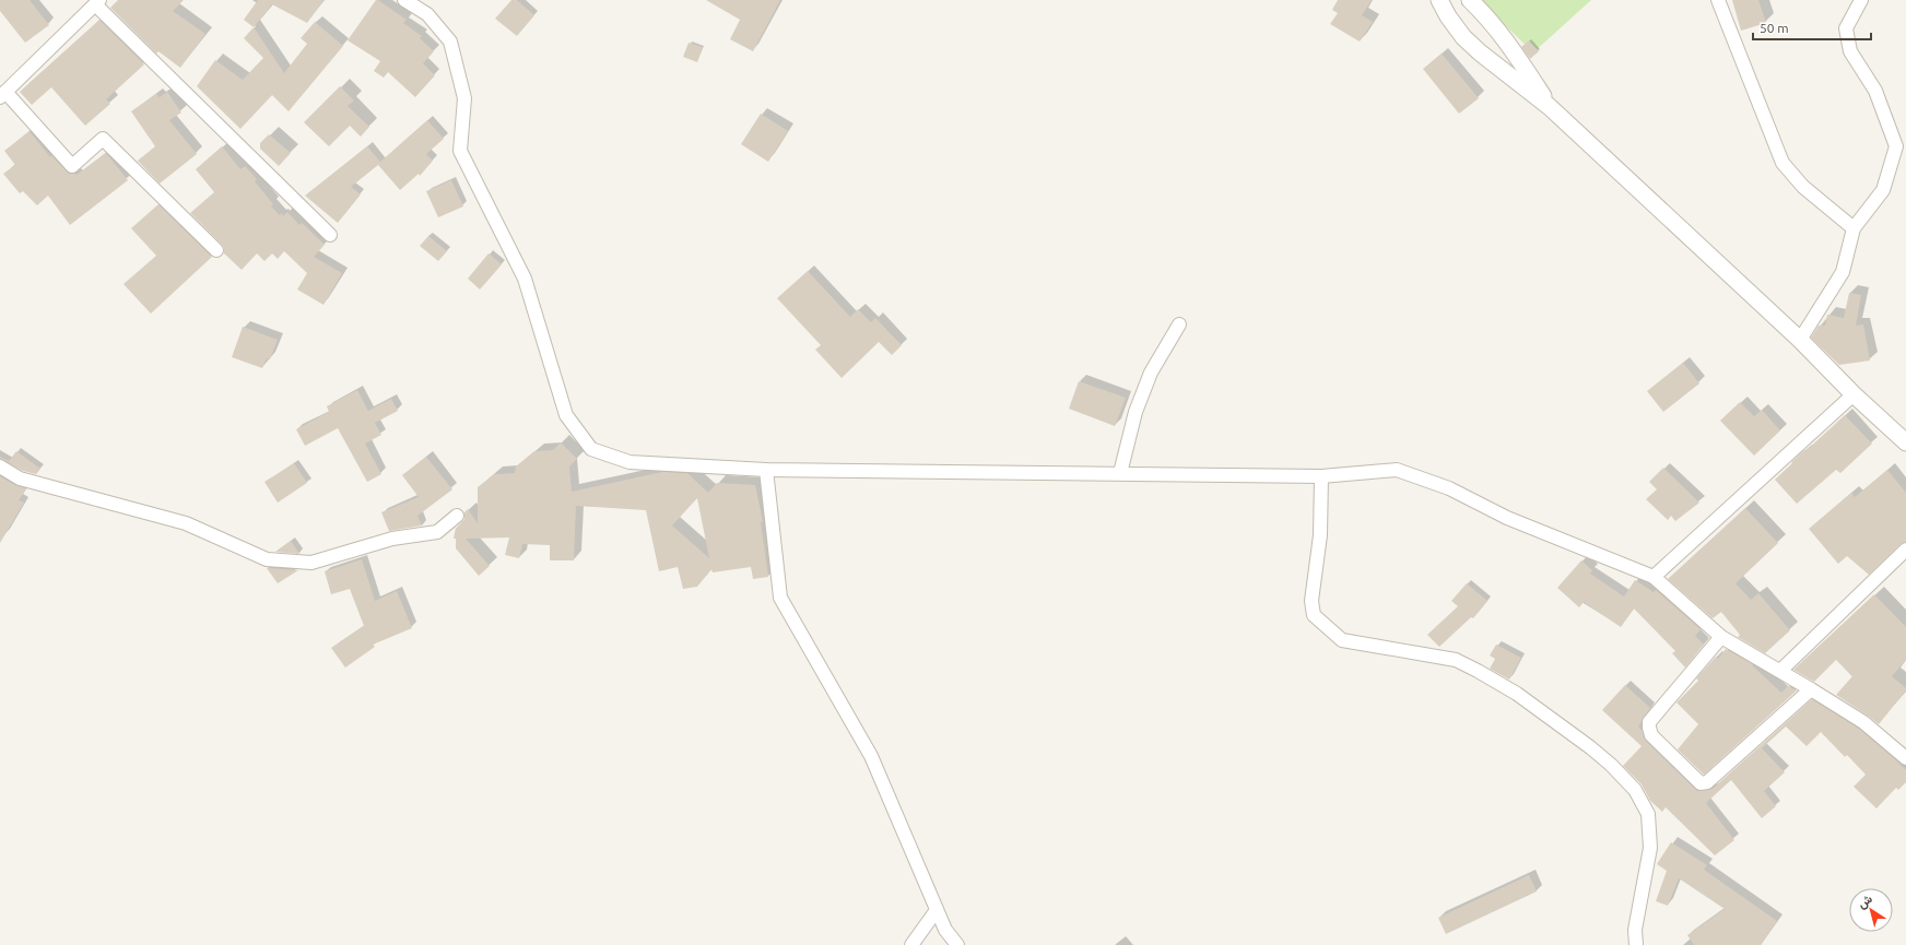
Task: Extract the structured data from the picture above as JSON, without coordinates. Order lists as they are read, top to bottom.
{
  "scale_bar": "50 m",
  "north": "top left"
}
